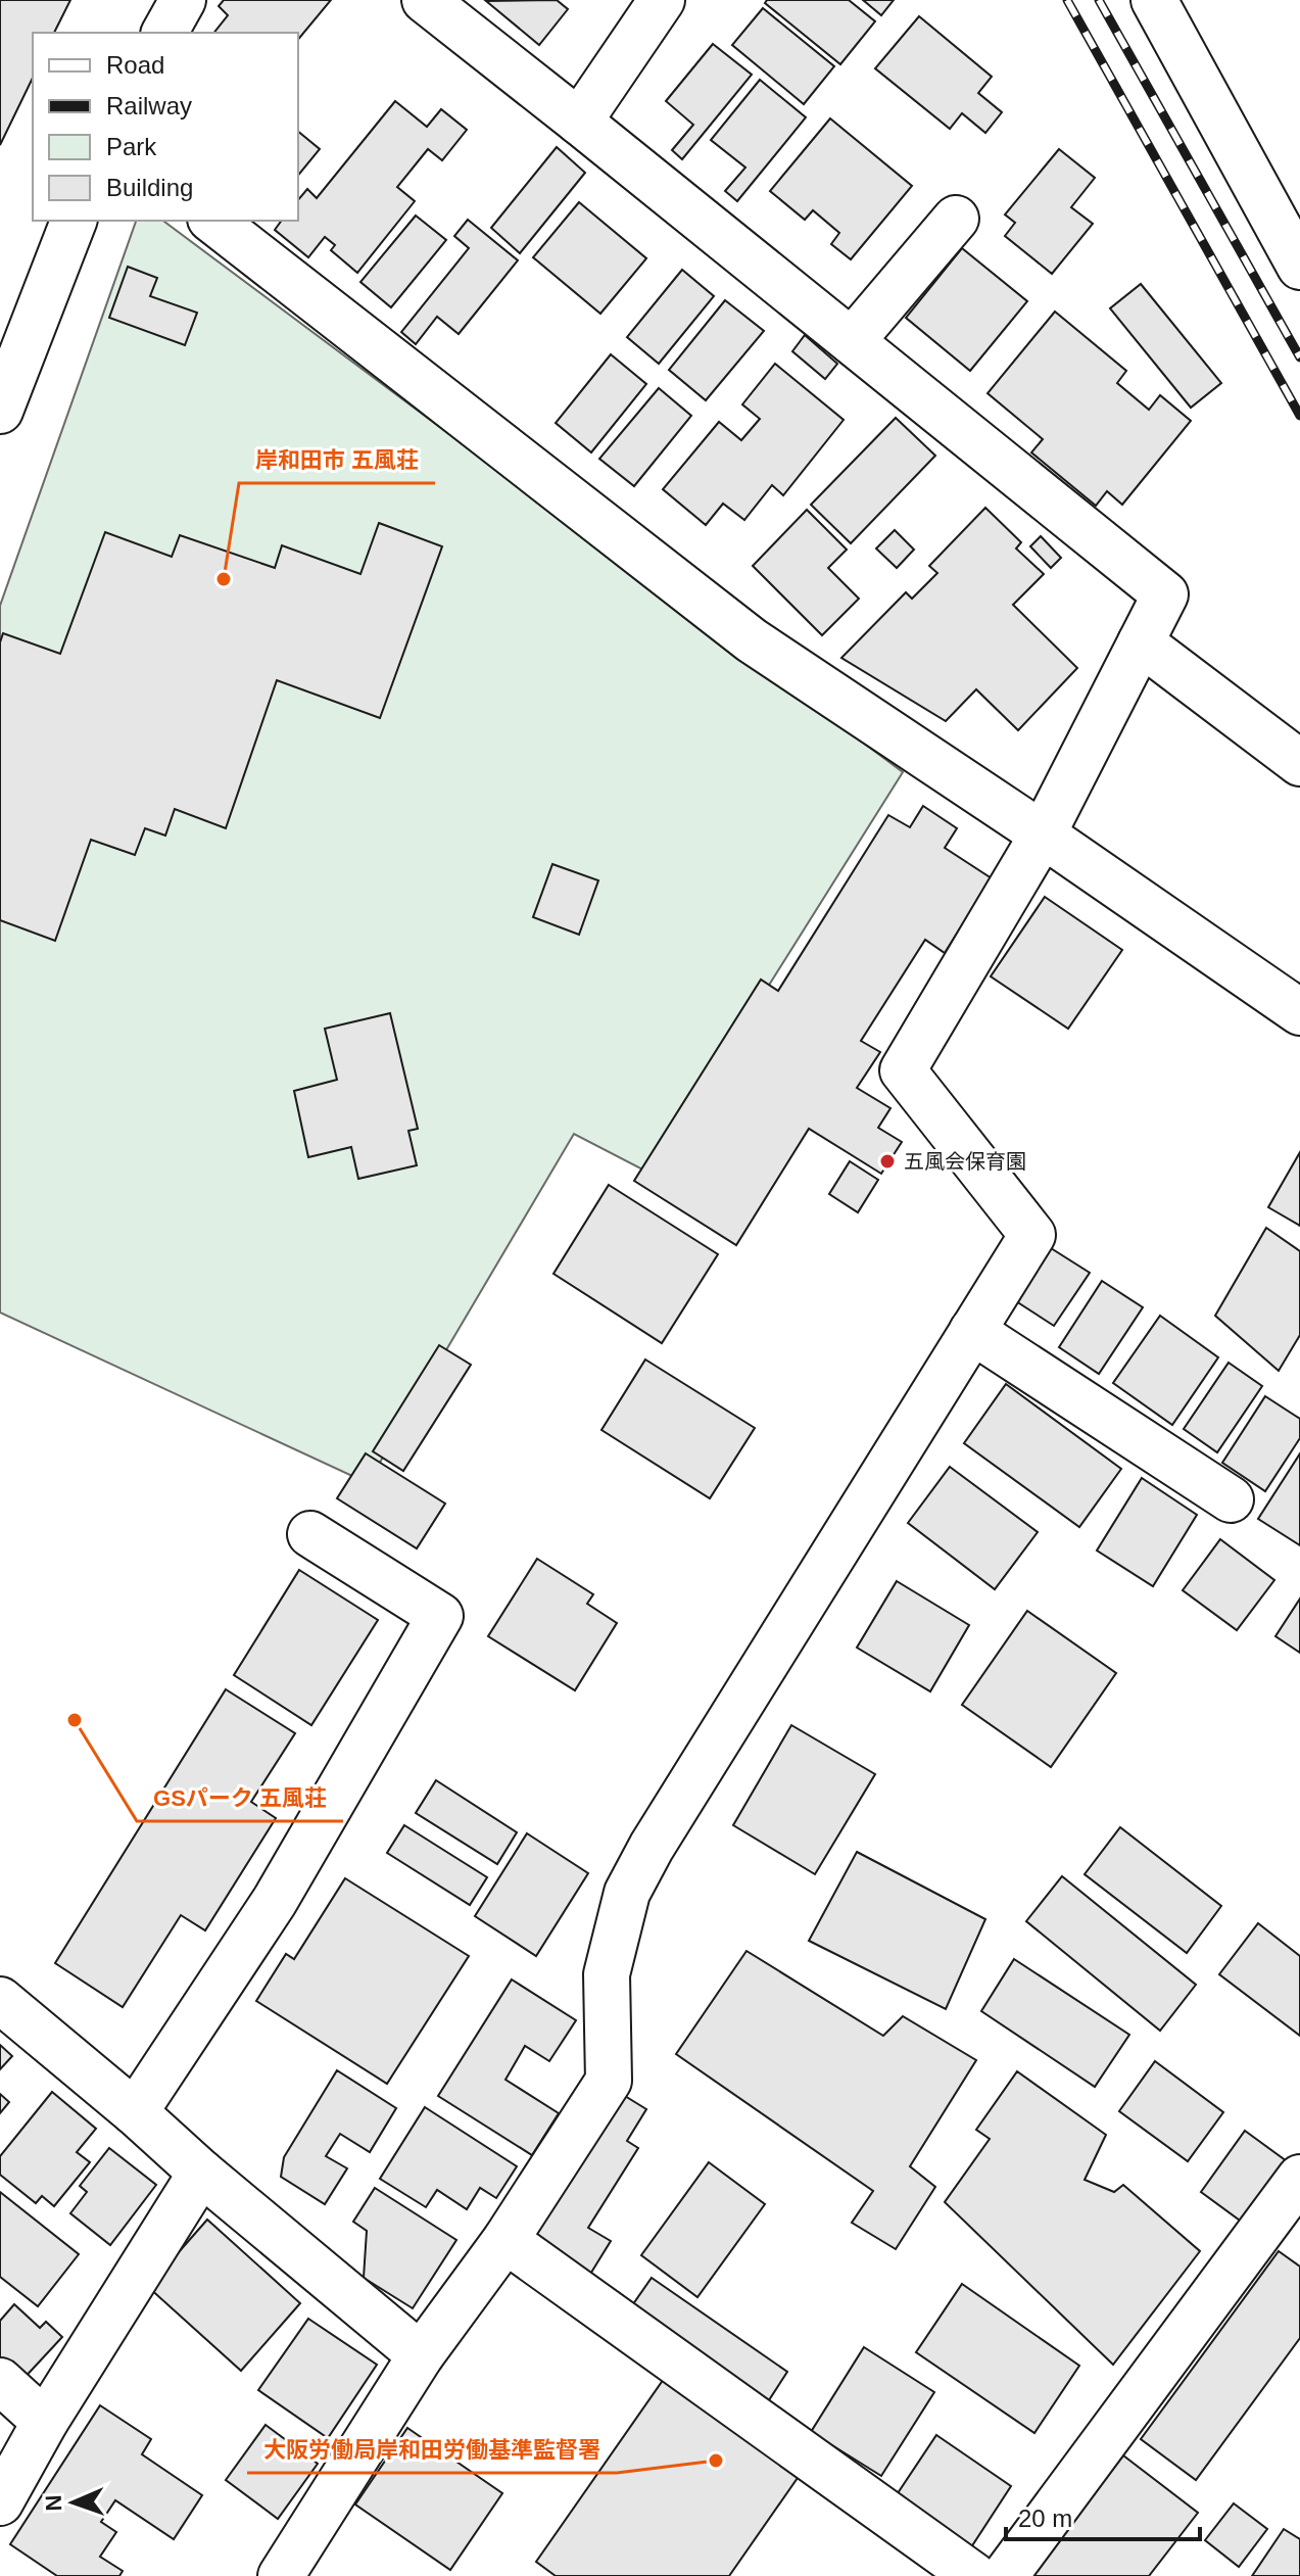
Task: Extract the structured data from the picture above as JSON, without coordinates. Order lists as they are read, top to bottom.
{
  "places": [
    "岸和田市 五風荘",
    "五風会保育園",
    "GSパーク 五風荘",
    "大阪労働局岸和田労働基準監督署"
  ],
  "legend": [
    "Road",
    "Railway",
    "Park",
    "Building"
  ],
  "scale_bar": "20 m",
  "north": "left"
}
